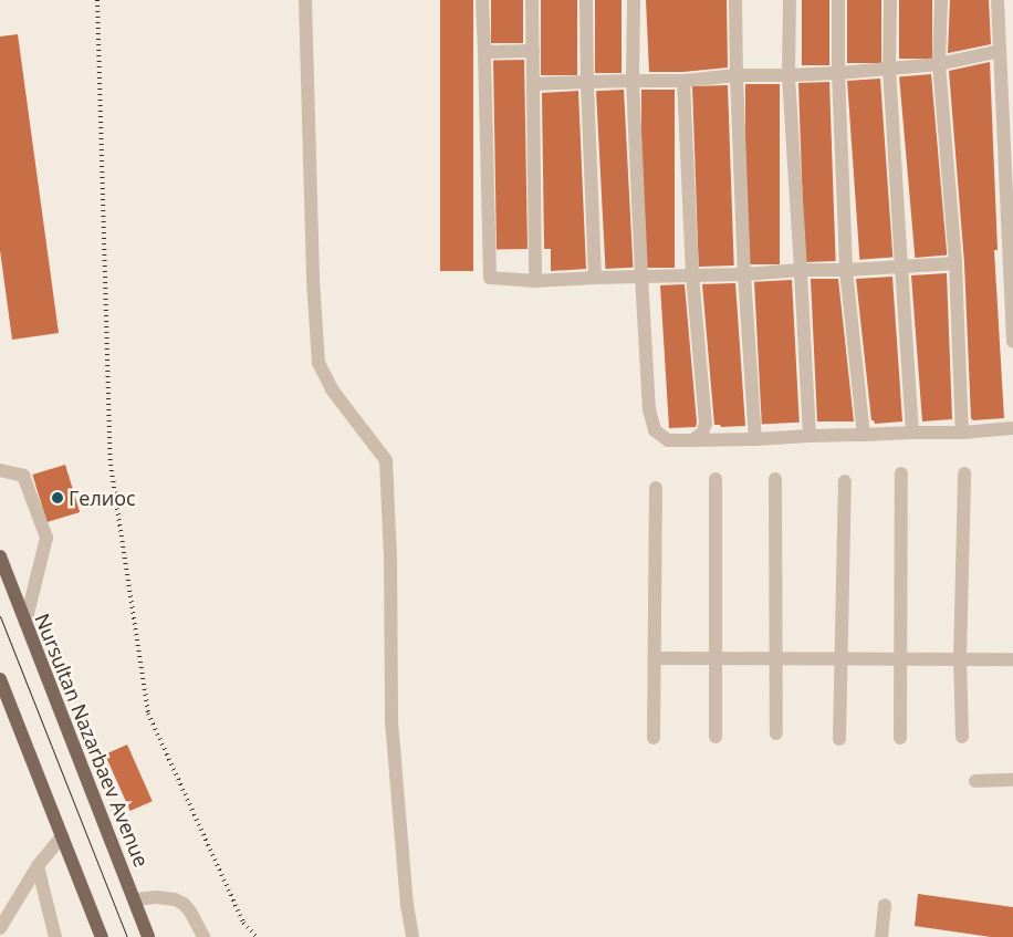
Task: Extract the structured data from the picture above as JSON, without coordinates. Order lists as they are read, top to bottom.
{
  "streets": {
    "main road": ["Nursultan Nazarbaev Avenue"]
  },
  "places": ["Гелиос"]
}
